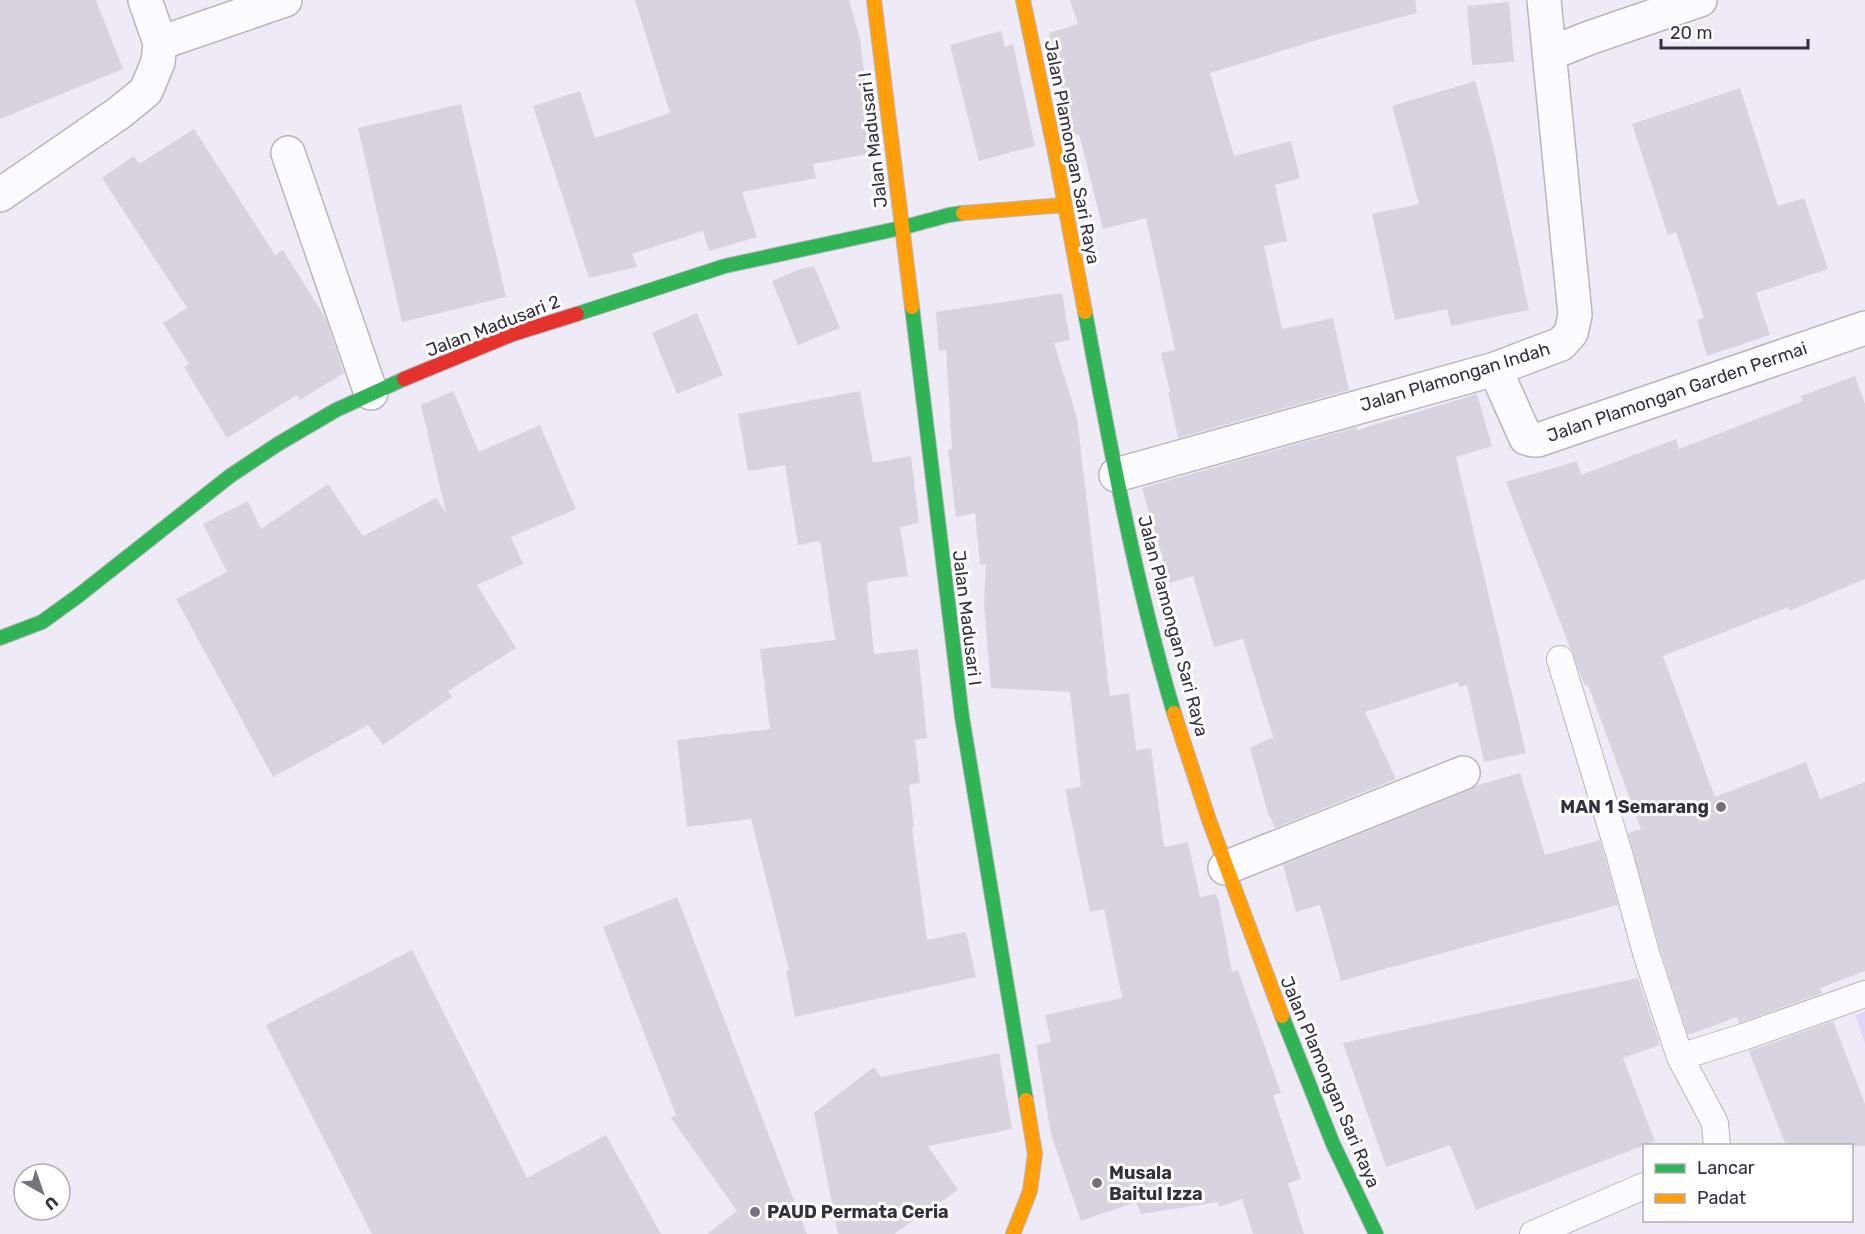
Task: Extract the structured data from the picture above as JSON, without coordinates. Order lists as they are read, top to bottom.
{
  "streets": {
    "street": [
      "Jalan Madusari I",
      "Jalan Plamongan Sari Raya",
      "Jalan Madusari 2",
      "Jalan Plamongan Indah",
      "Jalan Plamongan Garden Permai"
    ]
  },
  "crossings": [
    ["Jalan Madusari I", "Jalan Madusari 2"],
    ["Jalan Plamongan Sari Raya", "Jalan Madusari 2"],
    ["Jalan Plamongan Sari Raya", "Jalan Plamongan Indah"],
    ["Jalan Plamongan Indah", "Jalan Plamongan Garden Permai"]
  ],
  "places": ["MAN 1 Semarang", "Musala Baitul Izza", "PAUD Permata Ceria"],
  "legend": ["Lancar", "Padat"],
  "scale_bar": "20 m",
  "north": "bottom right"
}
